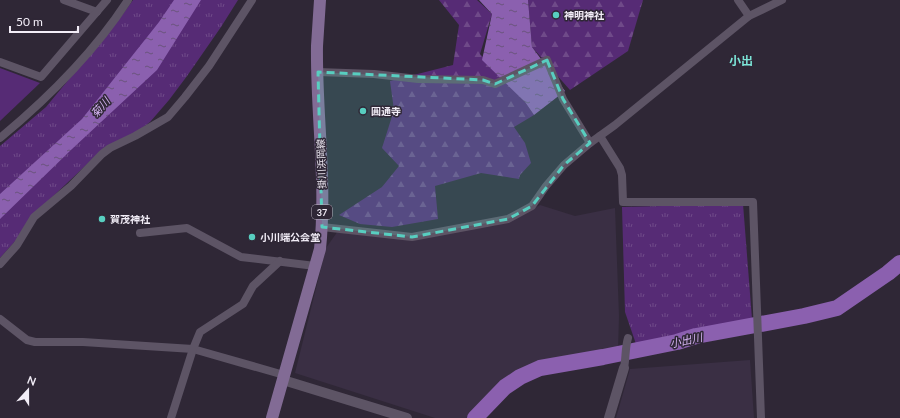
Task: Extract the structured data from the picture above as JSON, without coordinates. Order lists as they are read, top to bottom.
{
  "streets": {
    "main road": ["掛川浜岡線", "37"]
  },
  "districts": ["小出"],
  "water": ["菊川", "小出川"],
  "places": [
    "神明神社",
    "圓通寺",
    "賀茂神社",
    "小川端公会堂"
  ],
  "scale_bar": "50 m",
  "north": "top"
}
